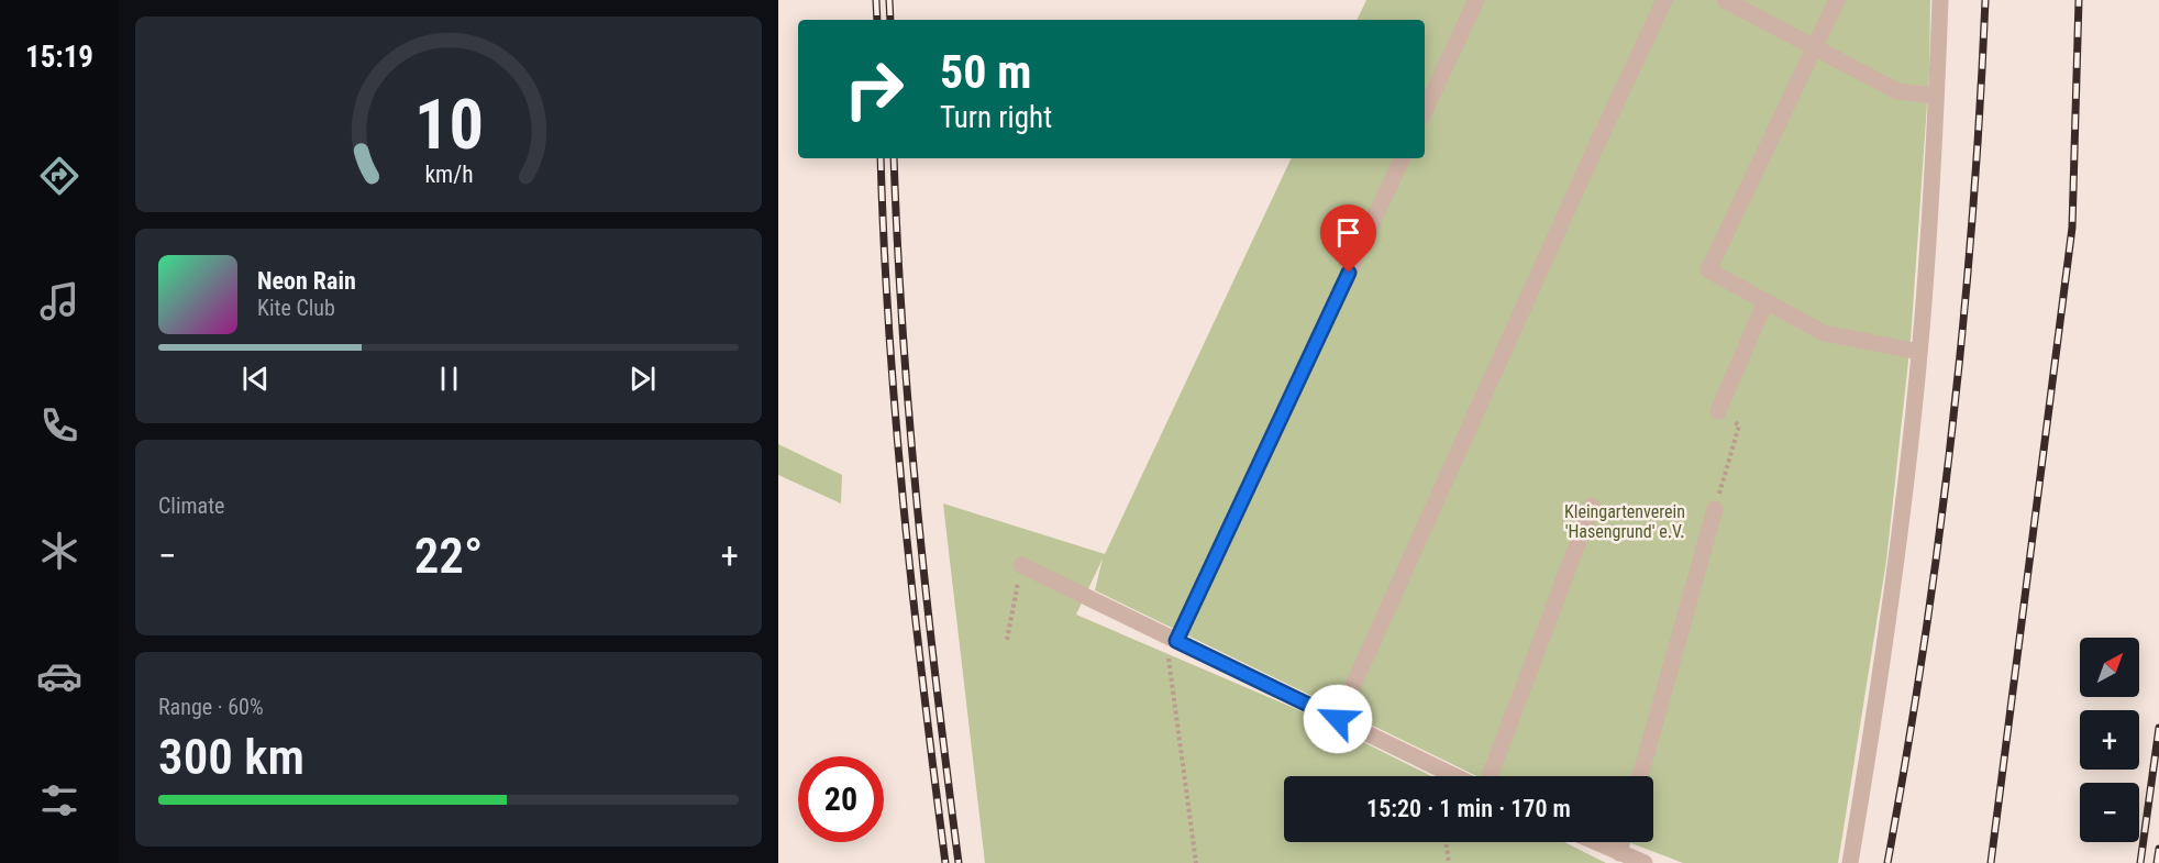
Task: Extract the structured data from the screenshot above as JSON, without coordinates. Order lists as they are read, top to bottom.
{
  "parks": ["Kleingartenverein 'Hasengrund' e.V."],
  "north": "top right",
  "page": {
    "tabs": "15:19",
    "turn": ["50 m", "Turn right"],
    "song": ["Neon Rain", "Kite Club"],
    "tile": [
      "Climate",
      ["Range · 60%", "300 km"]
    ],
    "heat": ["−", "22°", "+"],
    "map_buttons": ["+", "−"],
    "limit": "20",
    "trip": "15:20 · 1 min · 170 m",
    "gauge": ["10", "km/h"]
  }
}
